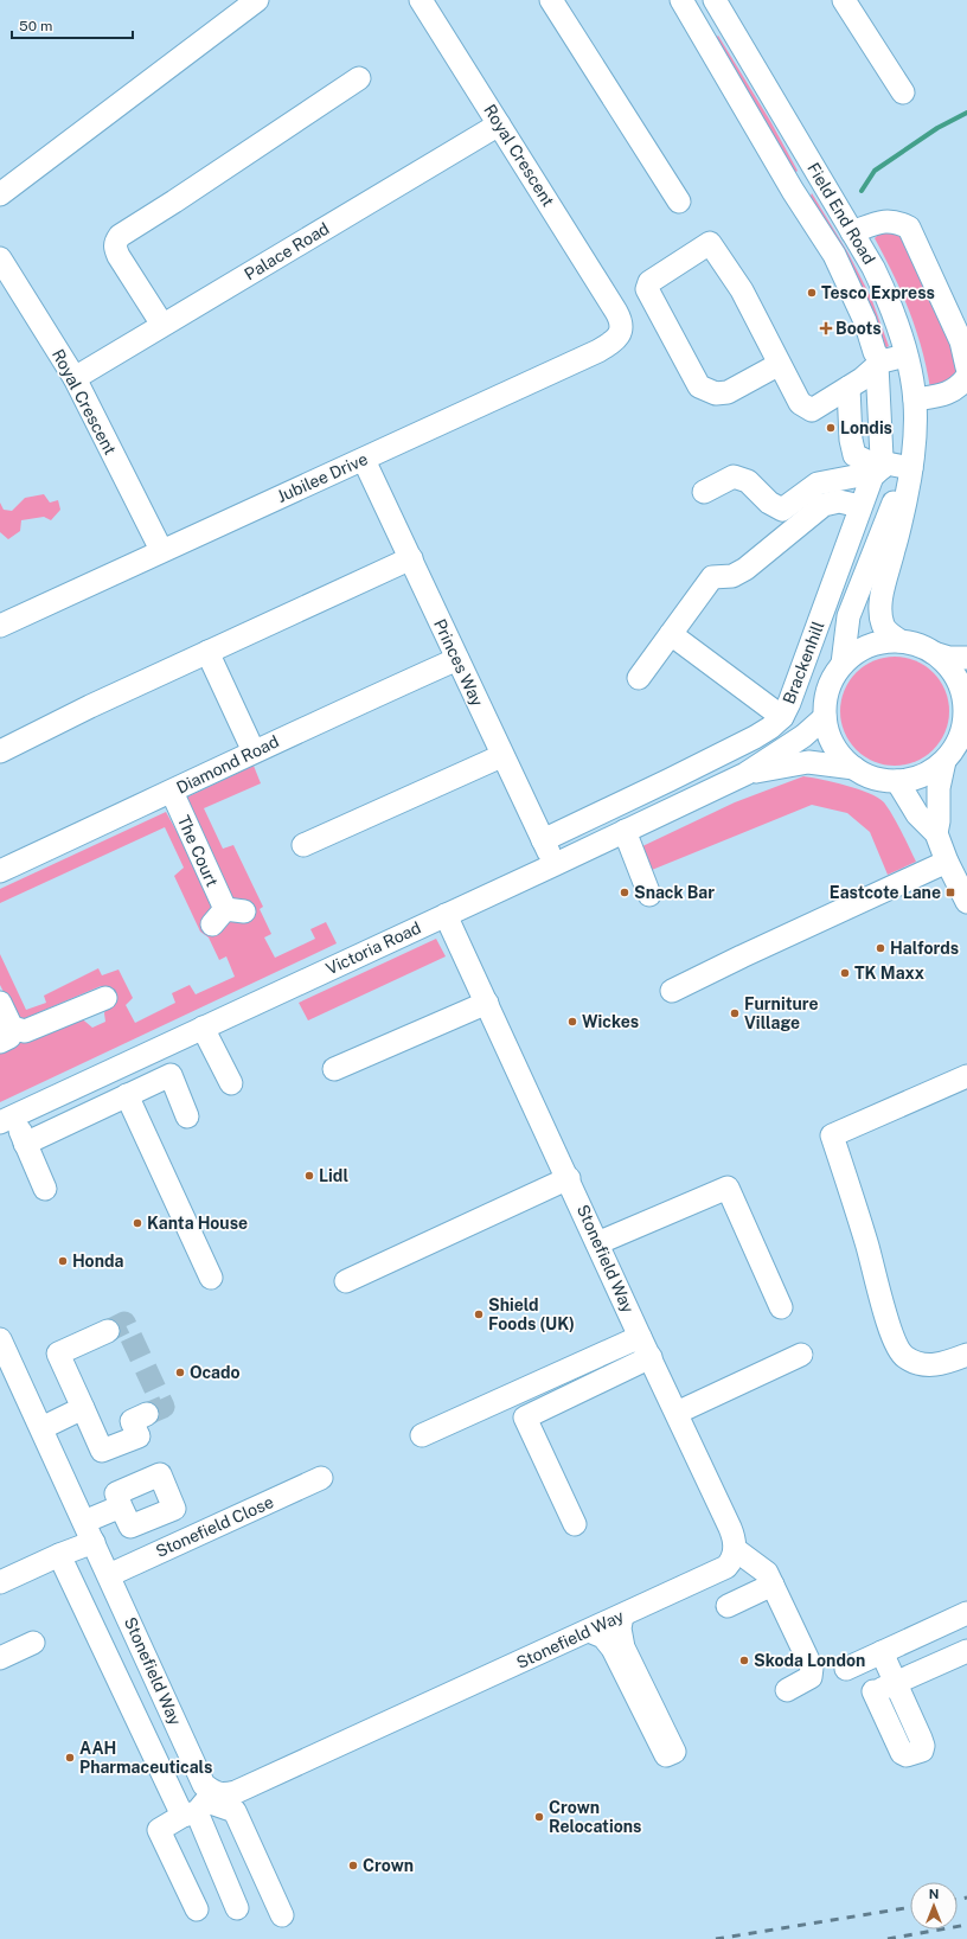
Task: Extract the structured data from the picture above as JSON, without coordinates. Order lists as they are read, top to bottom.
{
  "streets": {
    "street": [
      "Royal Crescent",
      "Field End Road",
      "Palace Road",
      "Jubilee Drive",
      "Princes Way",
      "Brackenhill",
      "Diamond Road",
      "The Court",
      "Victoria Road",
      "Stonefield Way",
      "Stonefield Close"
    ]
  },
  "crossings": [
    ["Royal Crescent", "Palace Road"],
    ["Royal Crescent", "Jubilee Drive"],
    ["Field End Road", "Brackenhill"],
    ["Field End Road", "Victoria Road"],
    ["Jubilee Drive", "Princes Way"],
    ["Princes Way", "Brackenhill"],
    ["Princes Way", "Diamond Road"],
    ["Princes Way", "Victoria Road"],
    ["Diamond Road", "The Court"],
    ["Victoria Road", "Stonefield Way"],
    ["Stonefield Way", "Stonefield Close"]
  ],
  "places": {
    "other": [
      "Tesco Express",
      "Londis",
      "Snack Bar",
      "Halfords",
      "TK Maxx",
      "Furniture Village",
      "Wickes",
      "Lidl",
      "Kanta House",
      "Honda",
      "Shield Foods (UK)",
      "Ocado",
      "Skoda London",
      "AAH Pharmaceuticals",
      "Crown Relocations",
      "Crown"
    ],
    "health": ["Boots"],
    "transit": ["Eastcote Lane"]
  },
  "scale_bar": "50 m",
  "north": "top"
}
